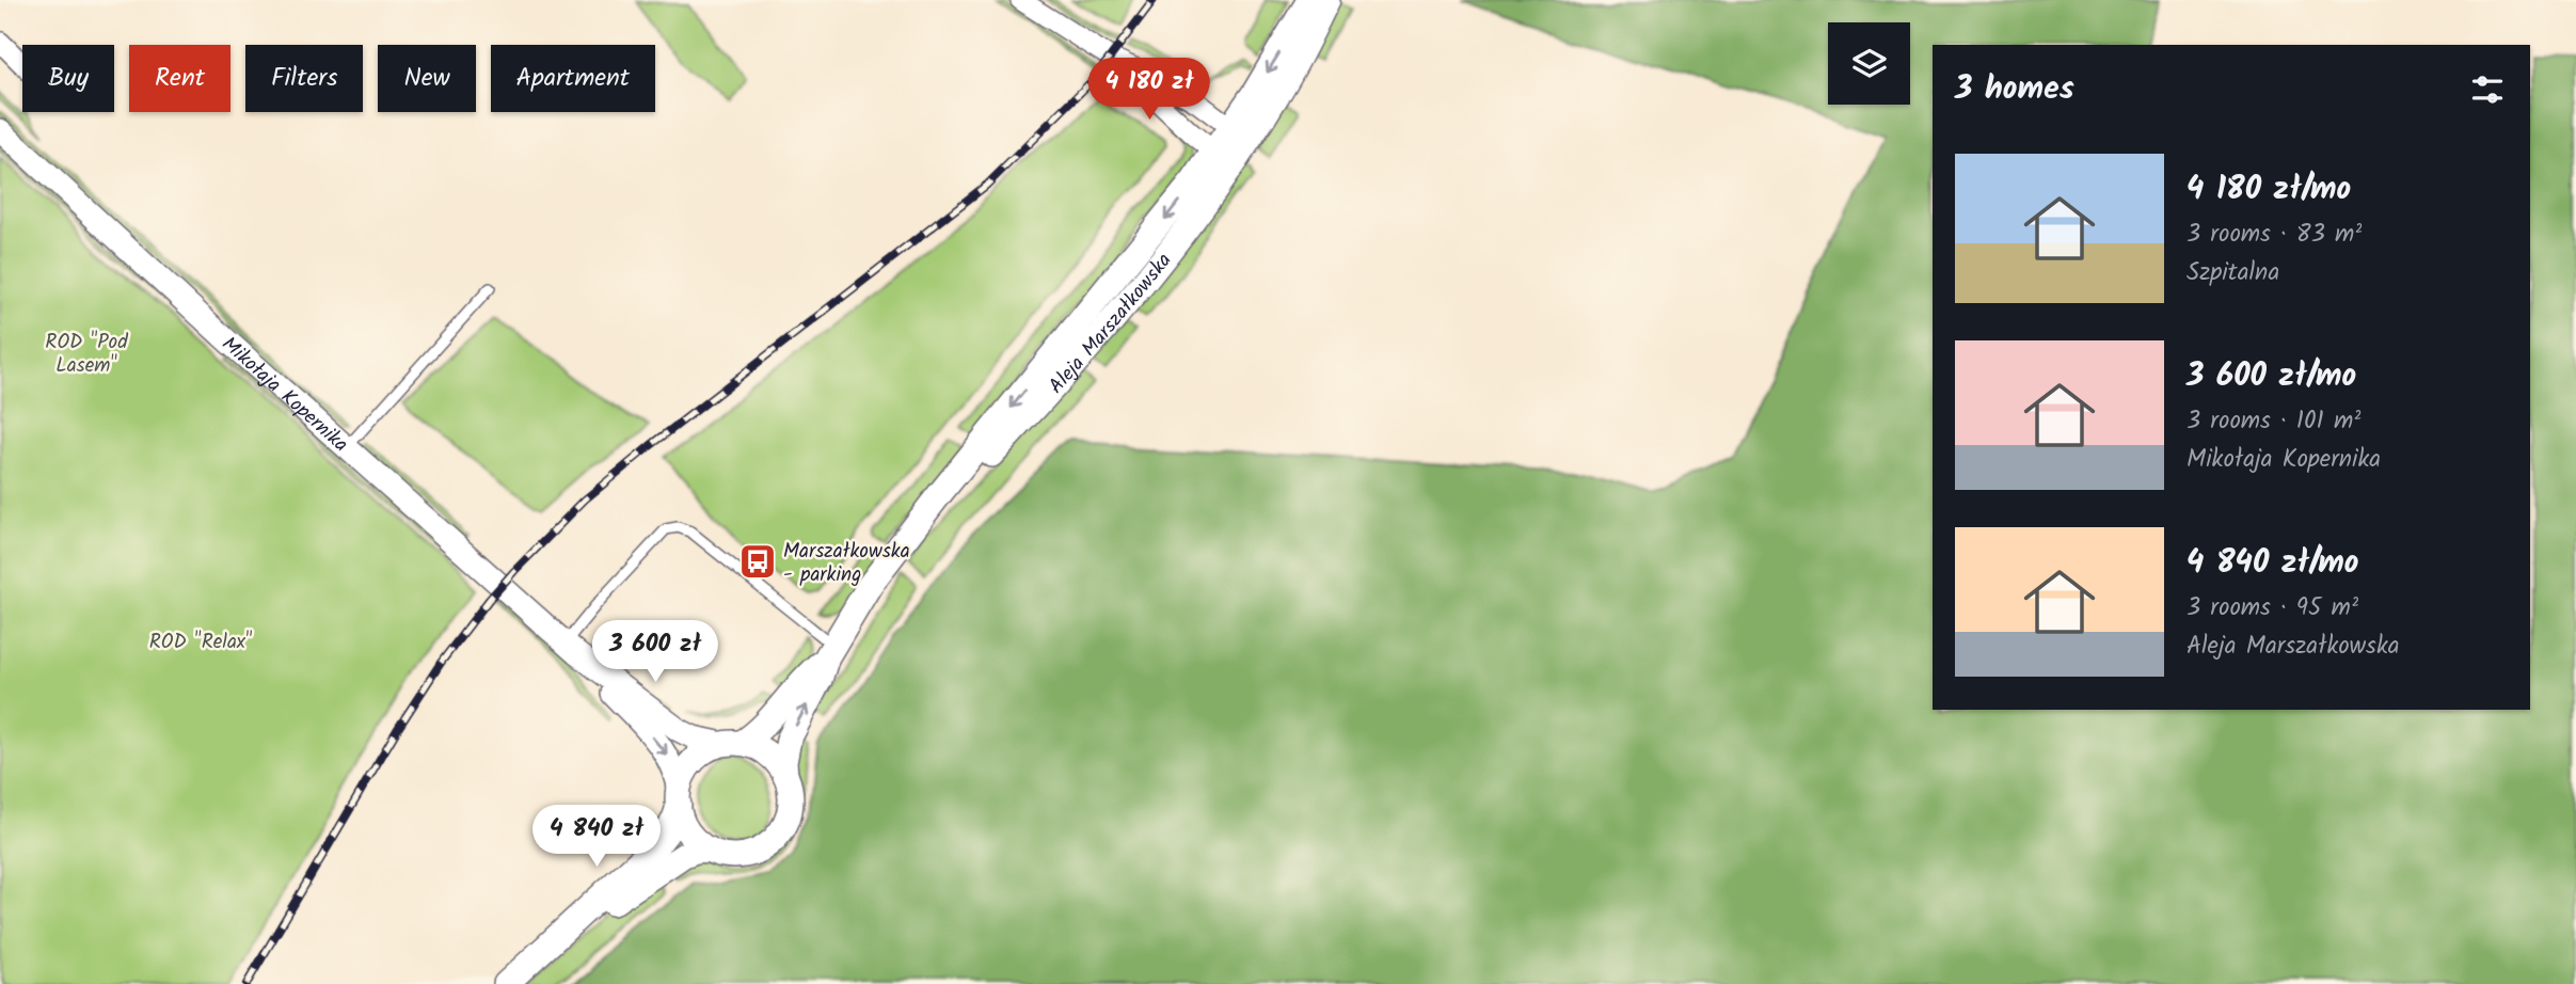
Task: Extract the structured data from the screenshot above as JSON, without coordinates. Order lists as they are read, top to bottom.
{
  "streets": {
    "main road": ["Aleja Marszałkowska"],
    "street": ["Mikołaja Kopernika"]
  },
  "crossings": [
    ["Aleja Marszałkowska", "Mikołaja Kopernika"]
  ],
  "parks": ["ROD \"Pod Lasem\"", "ROD \"Relax\""],
  "places": {
    "bus stop": ["Marszałkowska - parking"]
  },
  "page": {
    "chip": [
      "Buy",
      "Rent",
      "Filters",
      "New",
      "Apartment"
    ],
    "heading": "3 homes",
    "price": ["4 180 zł", "3 600 zł", "4 840 zł"],
    "list": [
      {
        "name": "4 180 zł/mo",
        "note": "3 rooms · 83 m² · Szpitalna"
      },
      {
        "name": "3 600 zł/mo",
        "note": "3 rooms · 101 m² · Mikołaja Kopernika"
      },
      {
        "name": "4 840 zł/mo",
        "note": "3 rooms · 95 m² · Aleja Marszałkowska"
      }
    ]
  }
}
